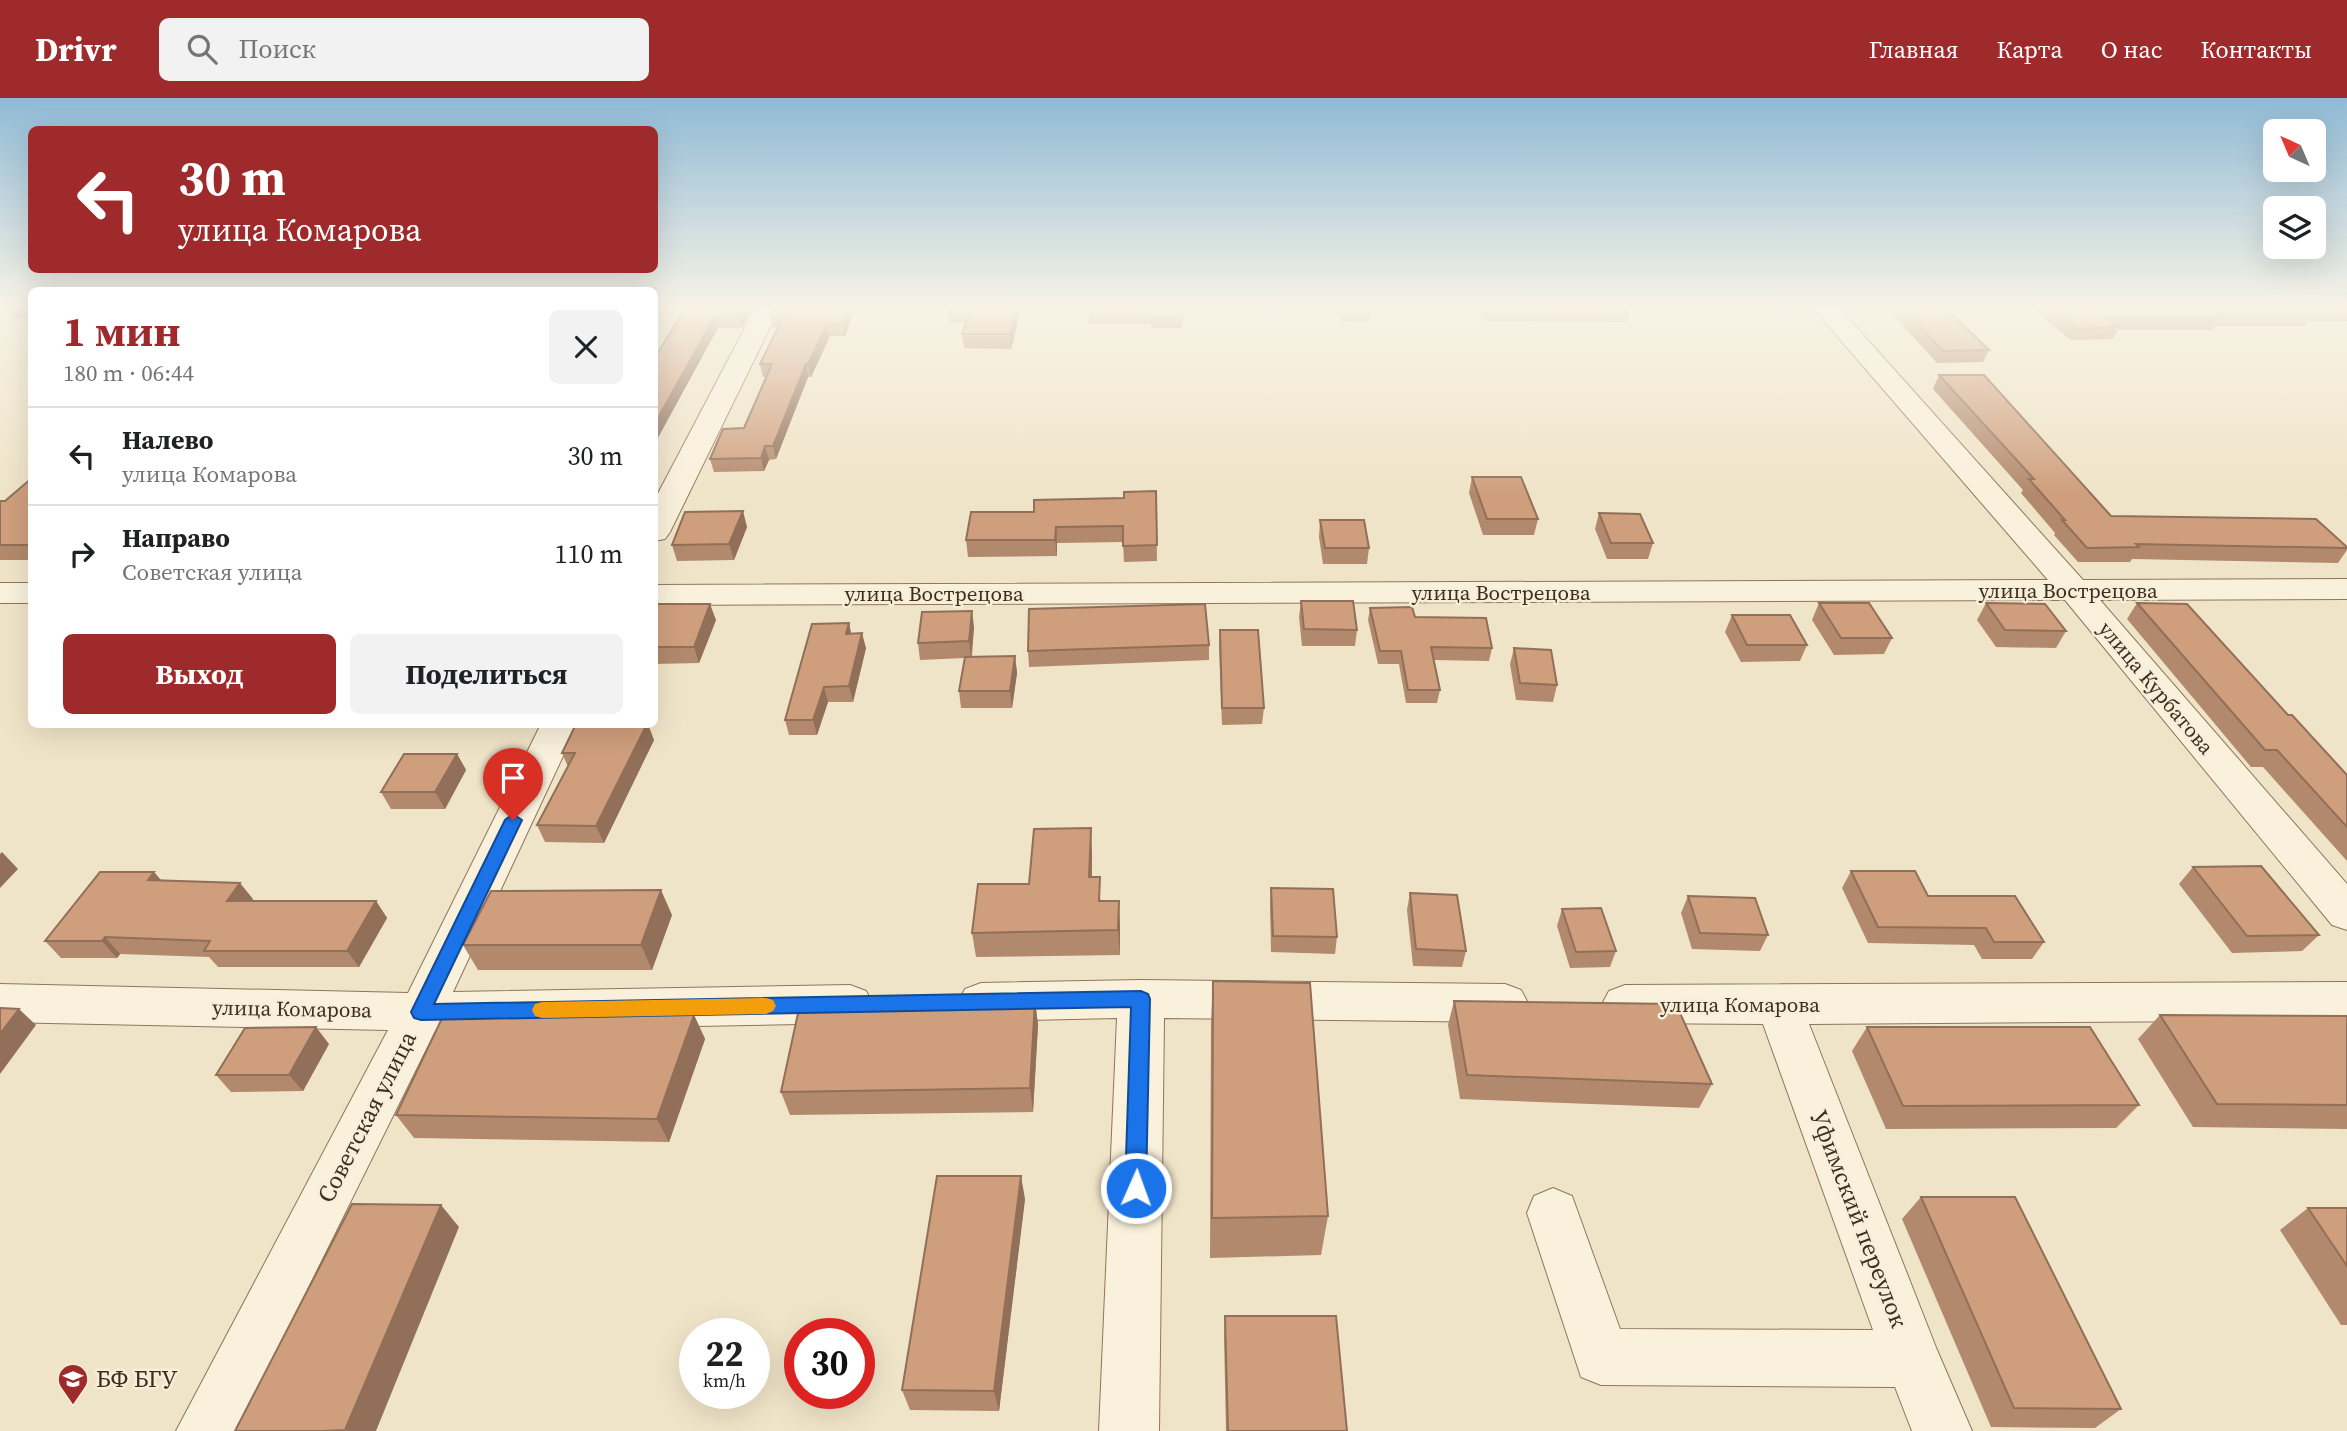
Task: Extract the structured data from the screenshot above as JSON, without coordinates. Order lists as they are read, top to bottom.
{
  "streets": {
    "street": [
      "улица Вострецова",
      "улица Курбатова",
      "улица Комарова",
      "Советская улица",
      "Уфимский переулок"
    ]
  },
  "crossings": [
    ["улица Вострецова", "улица Курбатова"],
    ["улица Комарова", "Советская улица"],
    ["улица Комарова", "Уфимский переулок"]
  ],
  "places": {
    "school or university": ["БФ БГУ"]
  },
  "north": "top left",
  "page": {
    "header": "Drivr",
    "search": "Поиск",
    "nav": [
      "Главная",
      "Карта",
      "О нас",
      "Контакты"
    ],
    "turn": ["30 m", "улица Комарова"],
    "heading": ["1 мин", "180 m · 06:44"],
    "list": [
      {
        "name": "Налево",
        "note": "улица Комарова",
        "value": "30 m"
      },
      {
        "name": "Направо",
        "note": "Советская улица",
        "value": "110 m"
      }
    ],
    "buttons": ["Выход", "Поделиться"],
    "speed": "22 km/h",
    "limit": "30"
  }
}
